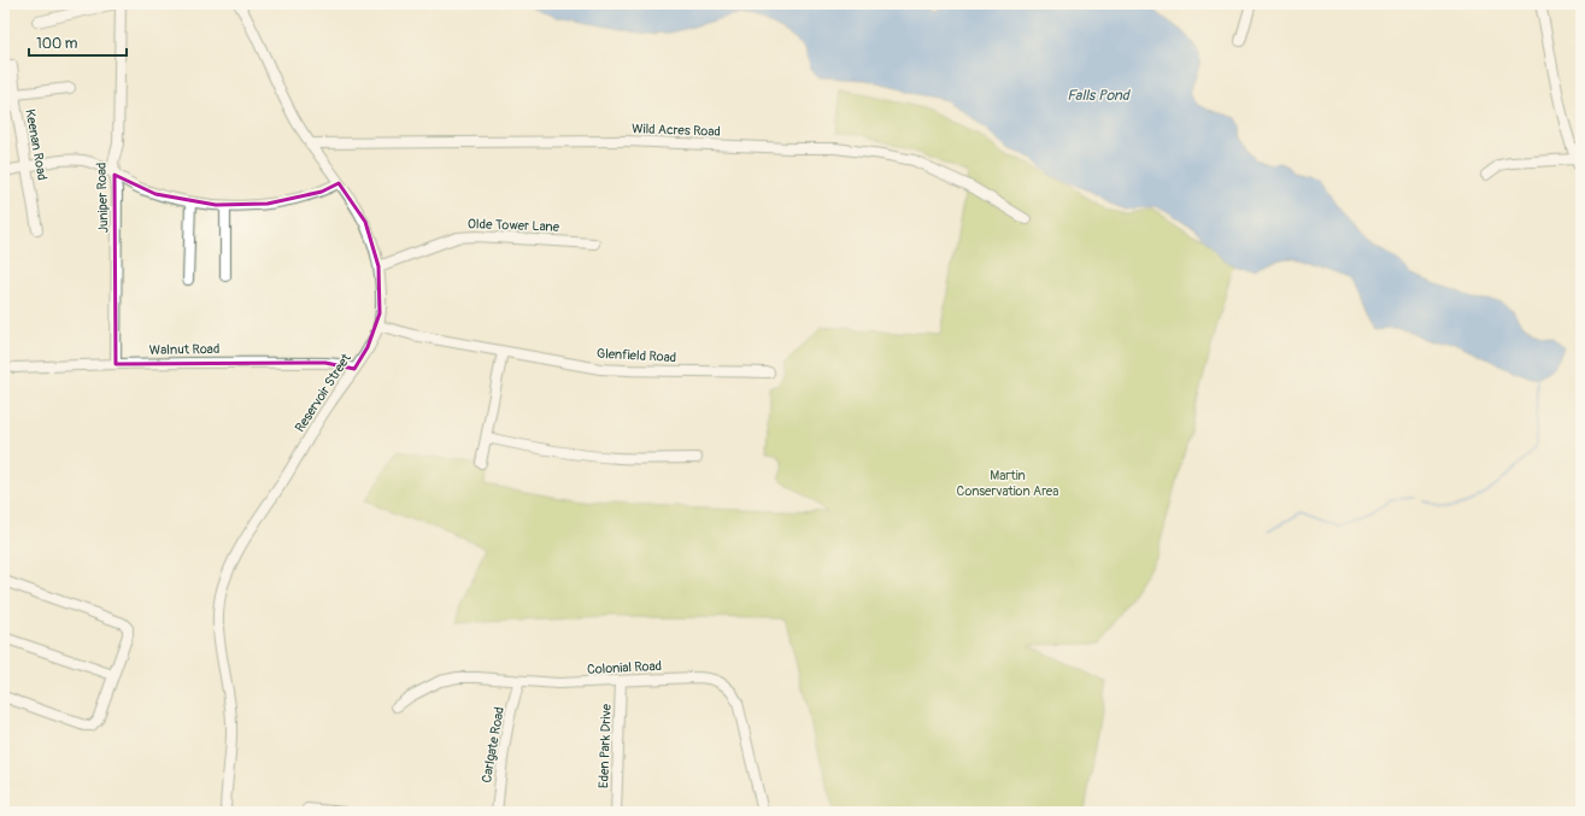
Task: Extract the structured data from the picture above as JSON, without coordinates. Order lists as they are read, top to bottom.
{
  "streets": {
    "street": [
      "Wild Acres Road",
      "Keenan Road",
      "Juniper Road",
      "Olde Tower Lane",
      "Walnut Road",
      "Glenfield Road",
      "Reservoir Street",
      "Colonial Road",
      "Carlgate Road",
      "Eden Park Drive"
    ]
  },
  "crossings": [
    ["Wild Acres Road", "Reservoir Street"],
    ["Juniper Road", "Walnut Road"],
    ["Olde Tower Lane", "Reservoir Street"],
    ["Walnut Road", "Reservoir Street"],
    ["Glenfield Road", "Reservoir Street"],
    ["Colonial Road", "Carlgate Road"],
    ["Colonial Road", "Eden Park Drive"]
  ],
  "water": ["Falls Pond"],
  "parks": ["Martin Conservation Area"],
  "scale_bar": "100 m"
}
